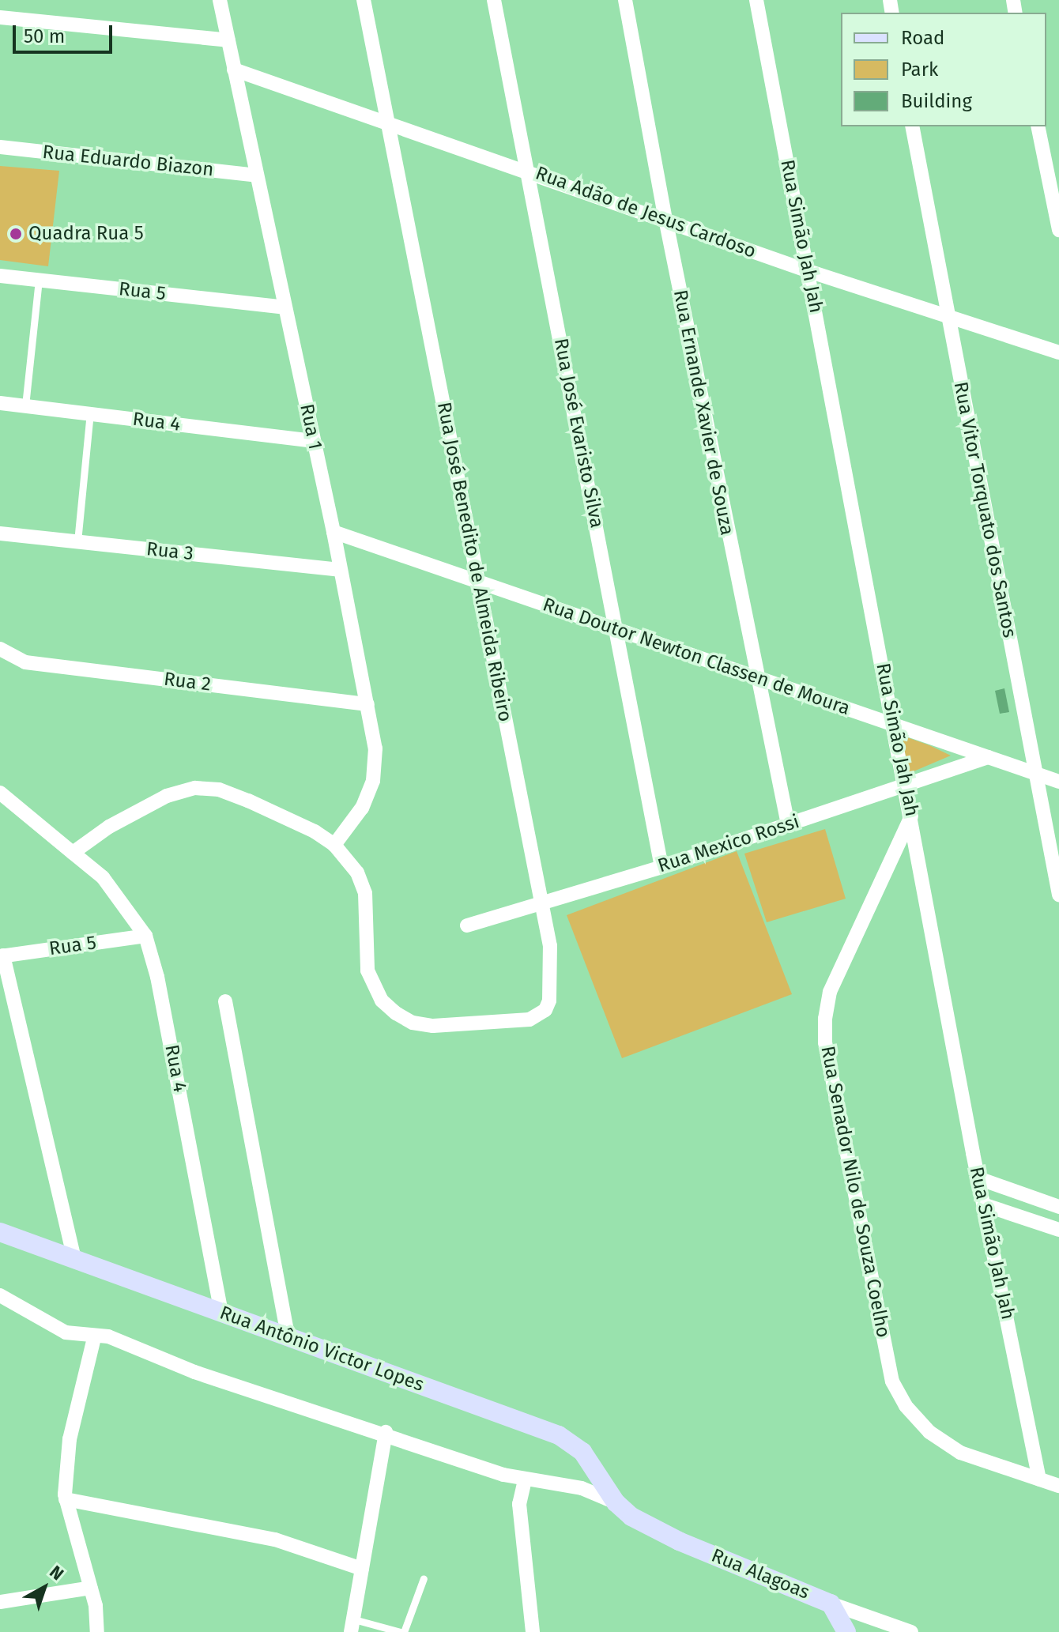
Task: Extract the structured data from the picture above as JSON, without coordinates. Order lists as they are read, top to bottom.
{
  "streets": {
    "main road": ["Rua Antônio Victor Lopes", "Rua Alagoas"],
    "street": [
      "Rua Eduardo Biazon",
      "Rua Adão de Jesus Cardoso",
      "Rua Simão Jah Jah",
      "Rua 5",
      "Rua Ernande Xavier de Souza",
      "Rua 4",
      "Rua 1",
      "Rua José Evaristo Silva",
      "Rua Vitor Torquato dos Santos",
      "Rua 3",
      "Rua José Benedito de Almeida Ribeiro",
      "Rua Doutor Newton Classen de Moura",
      "Rua 2",
      "Rua Mexico Rossi",
      "Rua Senador Nilo de Souza Coelho"
    ]
  },
  "crossings": [
    ["Rua Eduardo Biazon", "Rua 1"],
    ["Rua Adão de Jesus Cardoso", "Rua Simão Jah Jah"],
    ["Rua Adão de Jesus Cardoso", "Rua Ernande Xavier de Souza"],
    ["Rua Adão de Jesus Cardoso", "Rua 1"],
    ["Rua Adão de Jesus Cardoso", "Rua José Evaristo Silva"],
    ["Rua Adão de Jesus Cardoso", "Rua Vitor Torquato dos Santos"],
    ["Rua Adão de Jesus Cardoso", "Rua José Benedito de Almeida Ribeiro"],
    ["Rua Simão Jah Jah", "Rua Doutor Newton Classen de Moura"],
    ["Rua Simão Jah Jah", "Rua Mexico Rossi"],
    ["Rua Simão Jah Jah", "Rua Senador Nilo de Souza Coelho"],
    ["Rua 5", "Rua 4"],
    ["Rua 5", "Rua 1"],
    ["Rua Ernande Xavier de Souza", "Rua Doutor Newton Classen de Moura"],
    ["Rua Ernande Xavier de Souza", "Rua Mexico Rossi"],
    ["Rua 4", "Rua 1"],
    ["Rua 4", "Rua Antônio Victor Lopes"],
    ["Rua 1", "Rua 3"],
    ["Rua 1", "Rua José Benedito de Almeida Ribeiro"],
    ["Rua 1", "Rua Doutor Newton Classen de Moura"],
    ["Rua 1", "Rua 2"],
    ["Rua José Evaristo Silva", "Rua Doutor Newton Classen de Moura"],
    ["Rua José Evaristo Silva", "Rua Mexico Rossi"],
    ["Rua Vitor Torquato dos Santos", "Rua Doutor Newton Classen de Moura"],
    ["Rua José Benedito de Almeida Ribeiro", "Rua Doutor Newton Classen de Moura"],
    ["Rua José Benedito de Almeida Ribeiro", "Rua Mexico Rossi"],
    ["Rua Doutor Newton Classen de Moura", "Rua Mexico Rossi"],
    ["Rua Antônio Victor Lopes", "Rua Alagoas"]
  ],
  "places": ["Quadra Rua 5"],
  "legend": ["Road", "Park", "Building"],
  "scale_bar": "50 m",
  "north": "top right"
}
